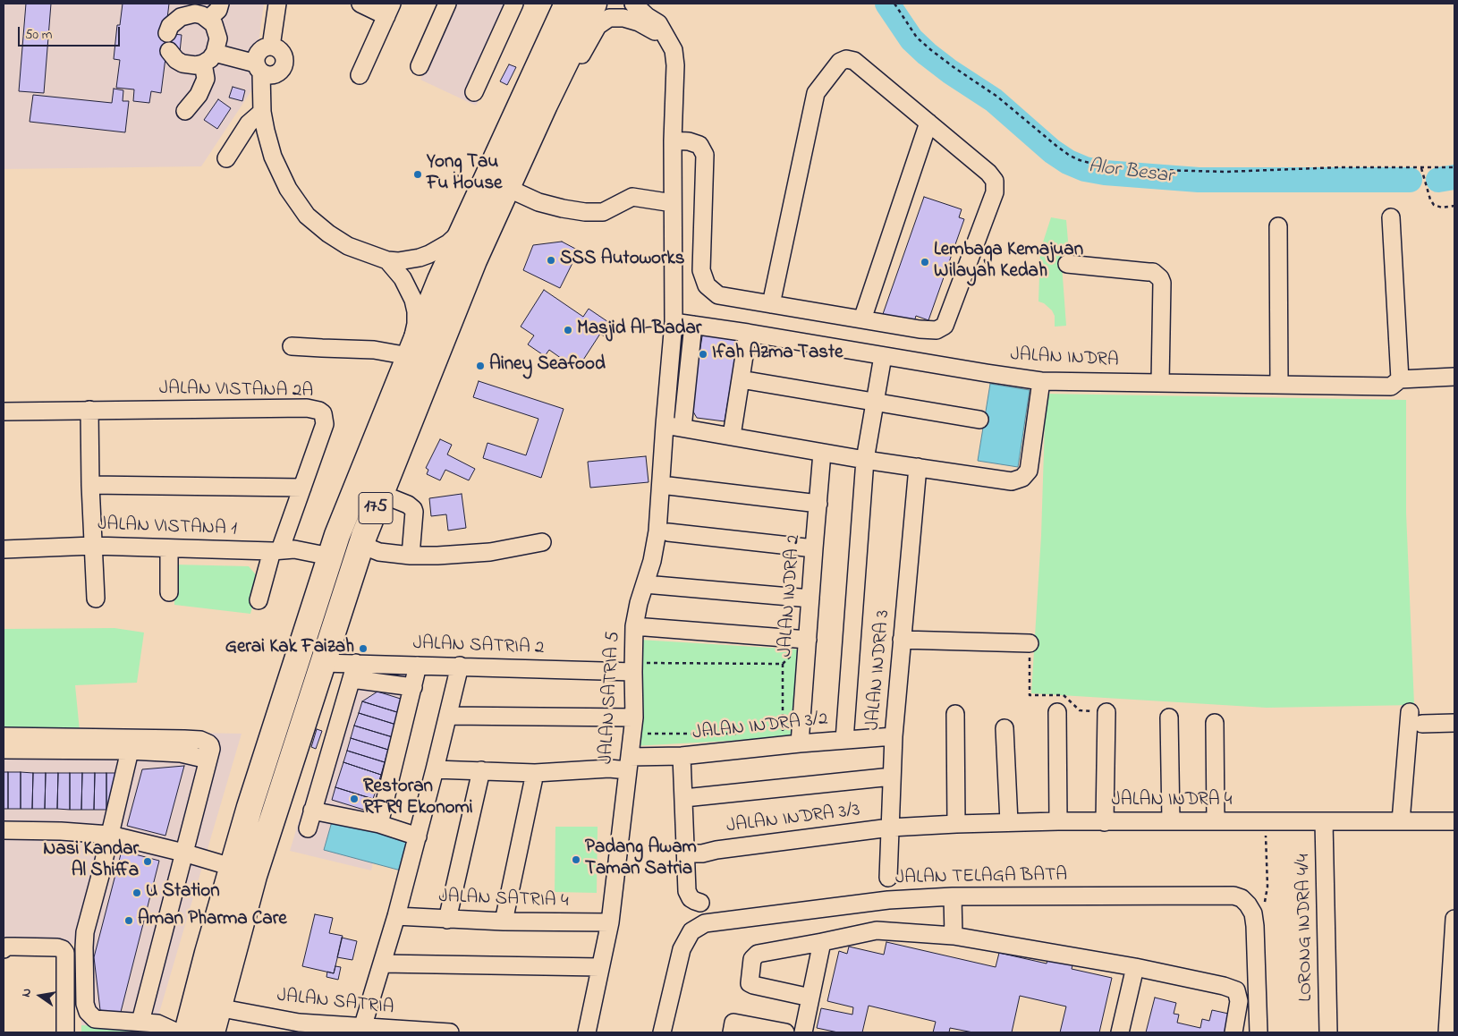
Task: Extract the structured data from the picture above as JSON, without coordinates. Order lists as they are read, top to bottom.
{
  "streets": {
    "highway": ["175"],
    "street": [
      "JALAN INDRA",
      "JALAN VISTANA 2A",
      "JALAN VISTANA 1",
      "JALAN INDRA 2",
      "JALAN SATRIA 2",
      "JALAN INDRA 3",
      "JALAN SATRIA 5",
      "JALAN INDRA 3/2",
      "JALAN INDRA 4",
      "JALAN INDRA 3/3",
      "JALAN TELAGA BATA",
      "JALAN SATRIA 4",
      "LORONG INDRA 4/4",
      "JALAN SATRIA"
    ]
  },
  "crossings": [
    ["JALAN INDRA", "JALAN SATRIA 5"],
    ["JALAN VISTANA 2A", "JALAN VISTANA 1"],
    ["175", "JALAN VISTANA 1"],
    ["175", "JALAN SATRIA 2"],
    ["175", "JALAN SATRIA"],
    ["JALAN INDRA 2", "JALAN INDRA 3/2"],
    ["JALAN SATRIA 2", "JALAN SATRIA 5"],
    ["JALAN INDRA 3", "JALAN INDRA 3/2"],
    ["JALAN INDRA 3", "JALAN INDRA 4"],
    ["JALAN INDRA 3", "JALAN INDRA 3/3"],
    ["JALAN SATRIA 5", "JALAN INDRA 3/2"],
    ["JALAN SATRIA 5", "JALAN SATRIA 4"],
    ["JALAN INDRA 4", "JALAN INDRA 3/3"],
    ["JALAN INDRA 4", "LORONG INDRA 4/4"]
  ],
  "water": ["Alor Besar"],
  "places": [
    "Yong Tau Fu House",
    "SSS Autoworks",
    "Lembaga Kemajuan Wilayah Kedah",
    "Masjid Al-Badar",
    "Ifah Azma Taste",
    "Ainey Seafood",
    "Gerai Kak Faizah",
    "Restoran RFR9 Ekonomi",
    "Padang Awam Taman Satria",
    "Nasi Kandar Al Shiffa",
    "U Station",
    "Aman Pharma Care"
  ],
  "scale_bar": "50 m",
  "north": "left"
}
